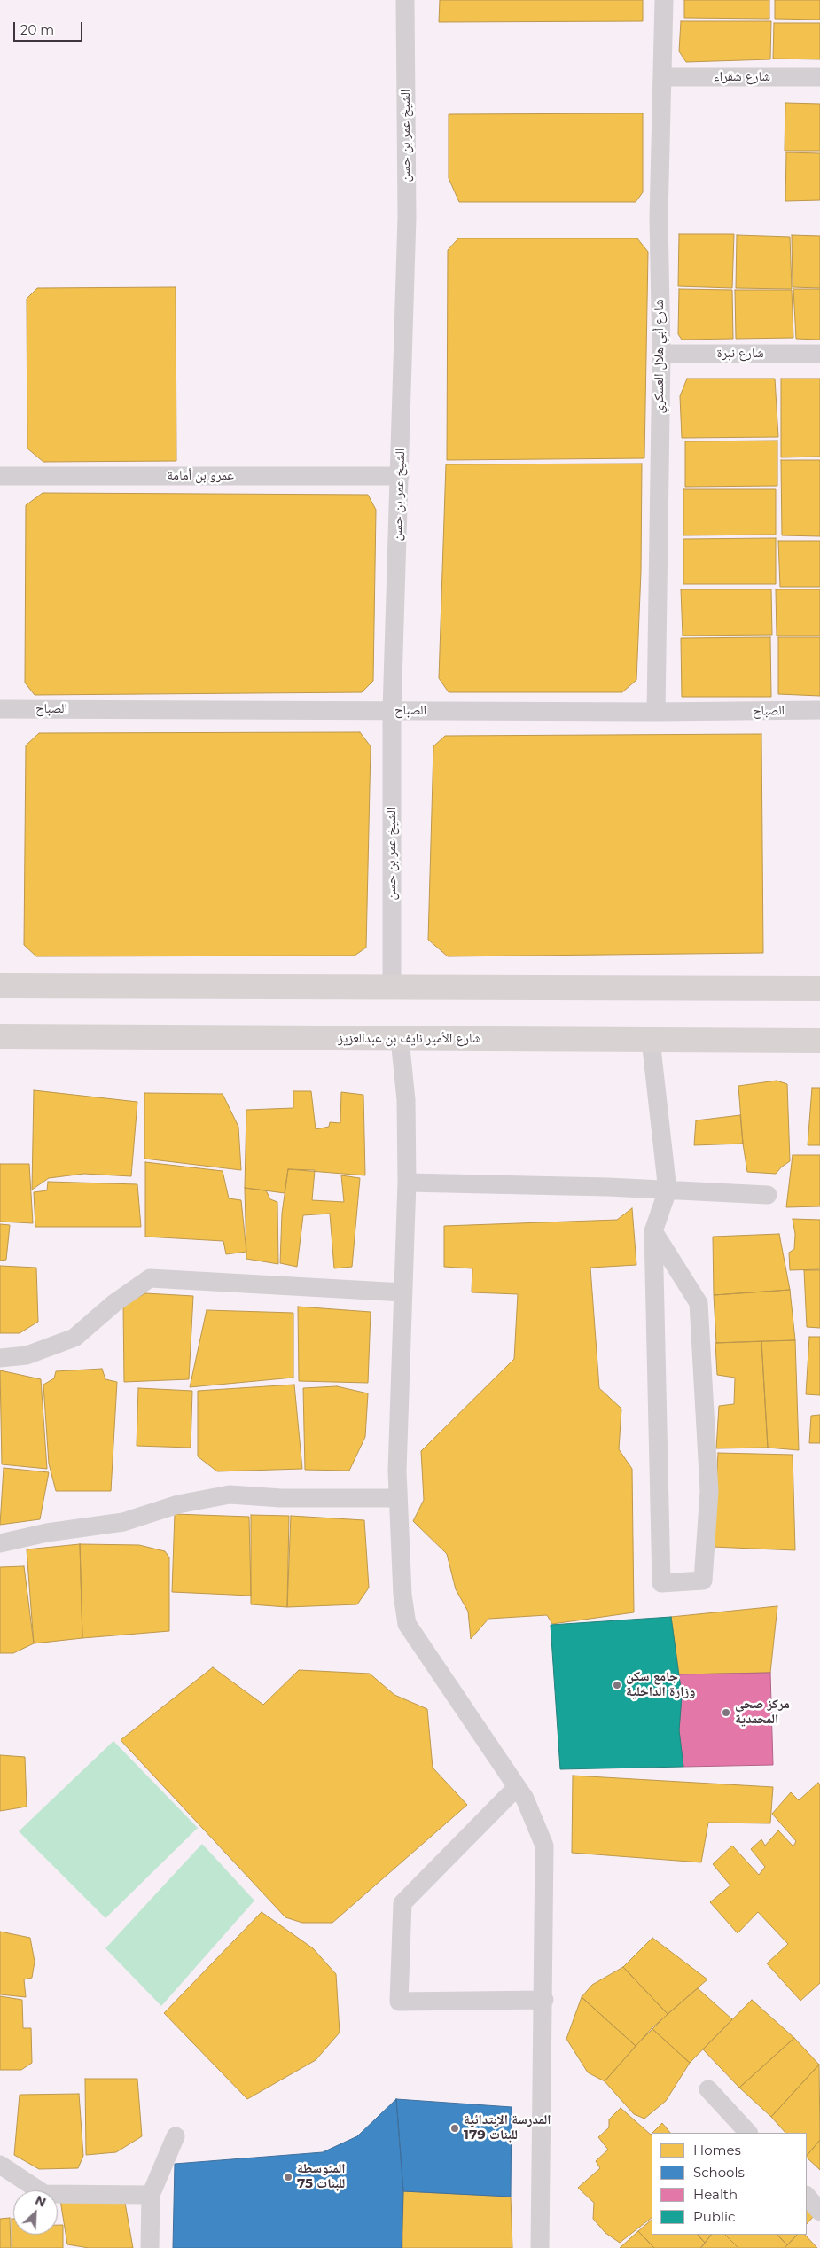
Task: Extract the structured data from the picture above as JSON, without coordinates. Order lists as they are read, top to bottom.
{
  "streets": {
    "street": [
      "شارع شقراء",
      "الشيخ عمر بن حسن",
      "شارع نبرة",
      "شارع أبي هلال العسكري",
      "عمرو بن أمامة",
      "الصباح",
      "شارع الأمير نايف بن عبدالعزيز"
    ]
  },
  "crossings": [
    ["شارع شقراء", "شارع أبي هلال العسكري"],
    ["الشيخ عمر بن حسن", "عمرو بن أمامة"],
    ["الشيخ عمر بن حسن", "الصباح"],
    ["شارع نبرة", "شارع أبي هلال العسكري"],
    ["شارع أبي هلال العسكري", "الصباح"]
  ],
  "places": [
    "جامع سكن وزارة الداخلية",
    "مركز صحي المحمدية",
    "المدرسة الإبتدائية 179 للبنات",
    "المتوسطة 75 للبنات"
  ],
  "legend": [
    "Homes",
    "Schools",
    "Health",
    "Public"
  ],
  "scale_bar": "20 m",
  "north": "top right"
}
